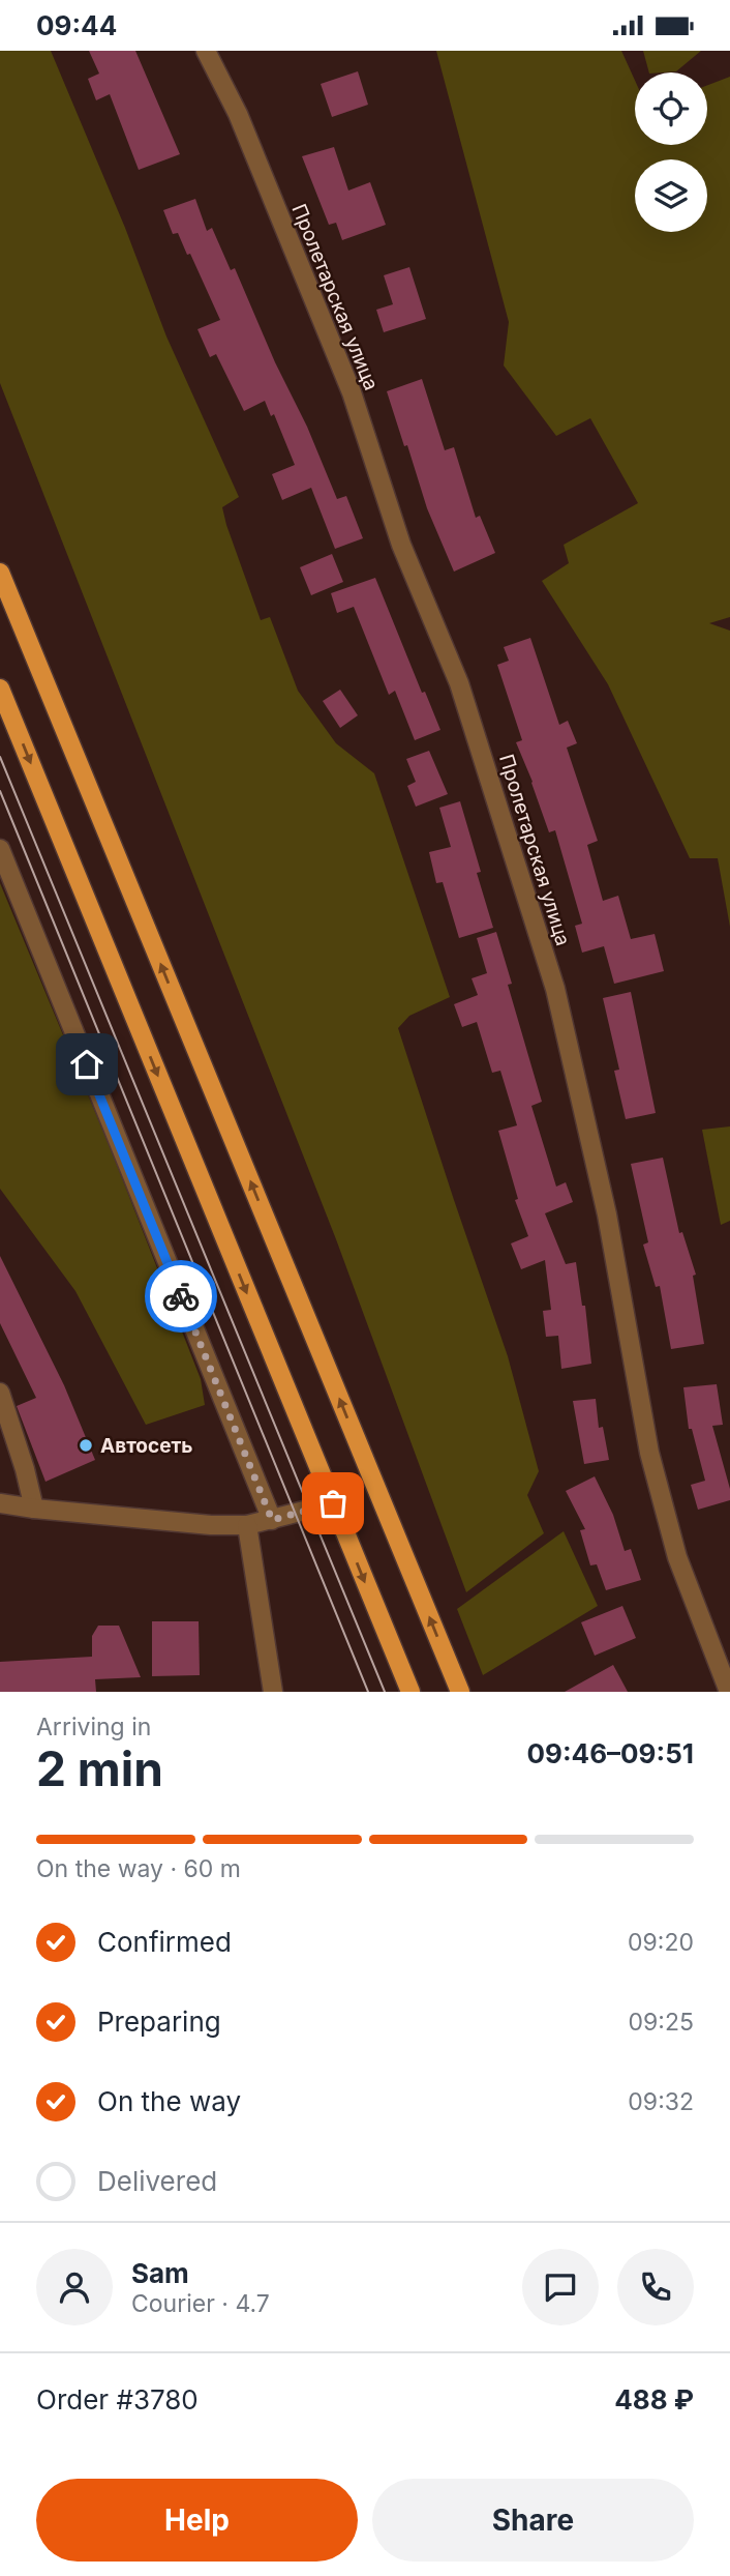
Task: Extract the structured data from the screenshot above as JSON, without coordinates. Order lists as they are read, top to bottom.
{
  "streets": {
    "street": ["Пролетарская улица"]
  },
  "places": ["Автосеть"],
  "page": {
    "status": "09:44",
    "heading": ["2 min", "Arriving in", "09:46–09:51"],
    "panel": [
      "Sam",
      "Courier · 4.7",
      "Order #3780",
      "488 ₽"
    ],
    "bar": "On the way · 60 m",
    "list": [
      ["Confirmed", "09:20"],
      ["Preparing", "09:25"],
      ["On the way", "09:32"],
      "Delivered"
    ],
    "buttons": ["Help", "Share"]
  }
}
